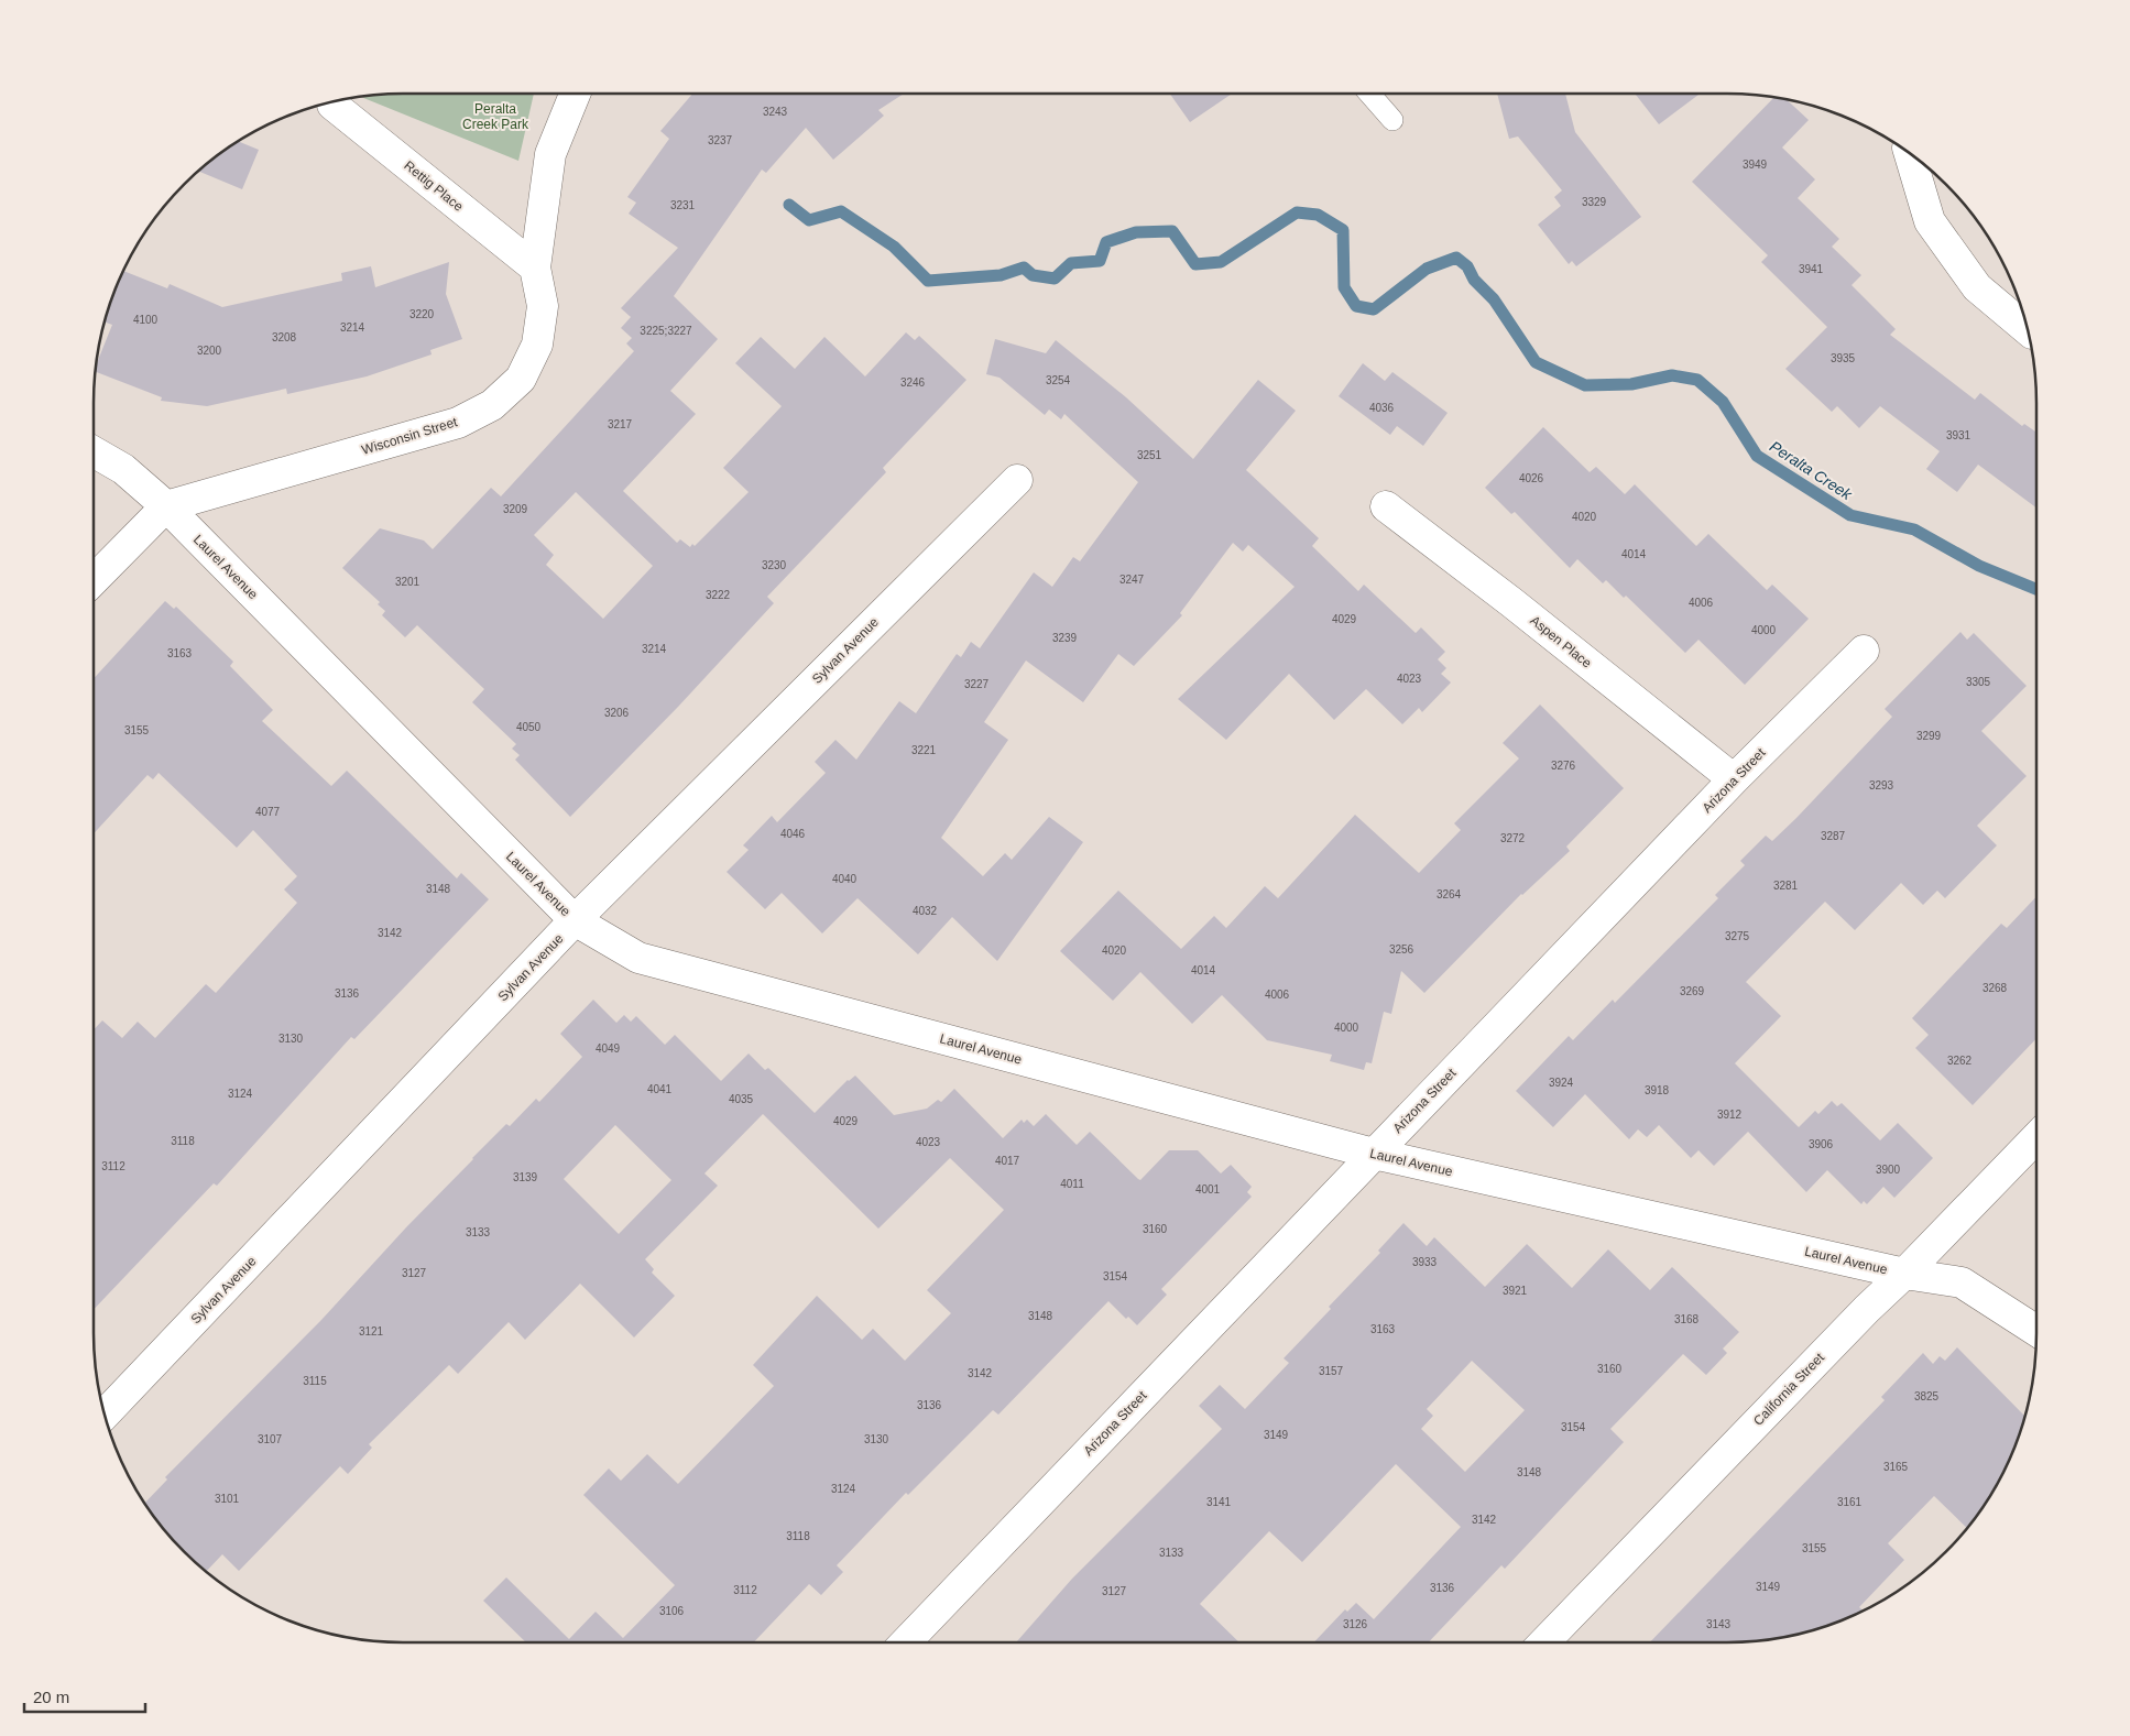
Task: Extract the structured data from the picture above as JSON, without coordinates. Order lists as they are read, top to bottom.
{
  "streets": {
    "street": [
      "Rettig Place",
      "Wisconsin Street",
      "Laurel Avenue",
      "Aspen Place",
      "Sylvan Avenue",
      "Arizona Street",
      "California Street"
    ]
  },
  "crossings": [
    ["Rettig Place", "Wisconsin Street"],
    ["Wisconsin Street", "Laurel Avenue"],
    ["Laurel Avenue", "Sylvan Avenue"],
    ["Laurel Avenue", "Arizona Street"],
    ["Laurel Avenue", "California Street"],
    ["Aspen Place", "Arizona Street"]
  ],
  "water": ["Peralta Creek"],
  "parks": ["Peralta Creek Park"],
  "house_numbers": [
    "3243",
    "3237",
    "3949",
    "3329",
    "3231",
    "3941",
    "3220",
    "4100",
    "3214",
    "3225;3227",
    "3208",
    "3200",
    "3935",
    "3254",
    "3246",
    "4036",
    "3217",
    "3931",
    "3251",
    "4026",
    "3209",
    "4020",
    "4014",
    "3230",
    "3247",
    "3201",
    "3222",
    "4006",
    "4029",
    "4000",
    "3239",
    "3214",
    "3163",
    "4023",
    "3305",
    "3227",
    "3206",
    "4050",
    "3155",
    "3299",
    "3221",
    "3276",
    "3293",
    "4077",
    "4046",
    "3287",
    "3272",
    "4040",
    "3281",
    "3148",
    "3264",
    "4032",
    "3142",
    "3275",
    "3256",
    "4020",
    "4014",
    "3268",
    "3269",
    "3136",
    "4006",
    "4000",
    "3130",
    "4049",
    "3262",
    "3924",
    "4041",
    "3918",
    "3124",
    "4035",
    "3912",
    "4029",
    "3118",
    "4023",
    "3906",
    "4017",
    "3112",
    "3900",
    "3139",
    "4011",
    "4001",
    "3160",
    "3133",
    "3933",
    "3127",
    "3154",
    "3921",
    "3148",
    "3168",
    "3163",
    "3121",
    "3160",
    "3157",
    "3142",
    "3115",
    "3825",
    "3136",
    "3154",
    "3149",
    "3107",
    "3130",
    "3165",
    "3148",
    "3124",
    "3101",
    "3141",
    "3161",
    "3142",
    "3118",
    "3155",
    "3133",
    "3149",
    "3136",
    "3112",
    "3127",
    "3106",
    "3126",
    "3143"
  ],
  "scale_bar": "20 m"
}
